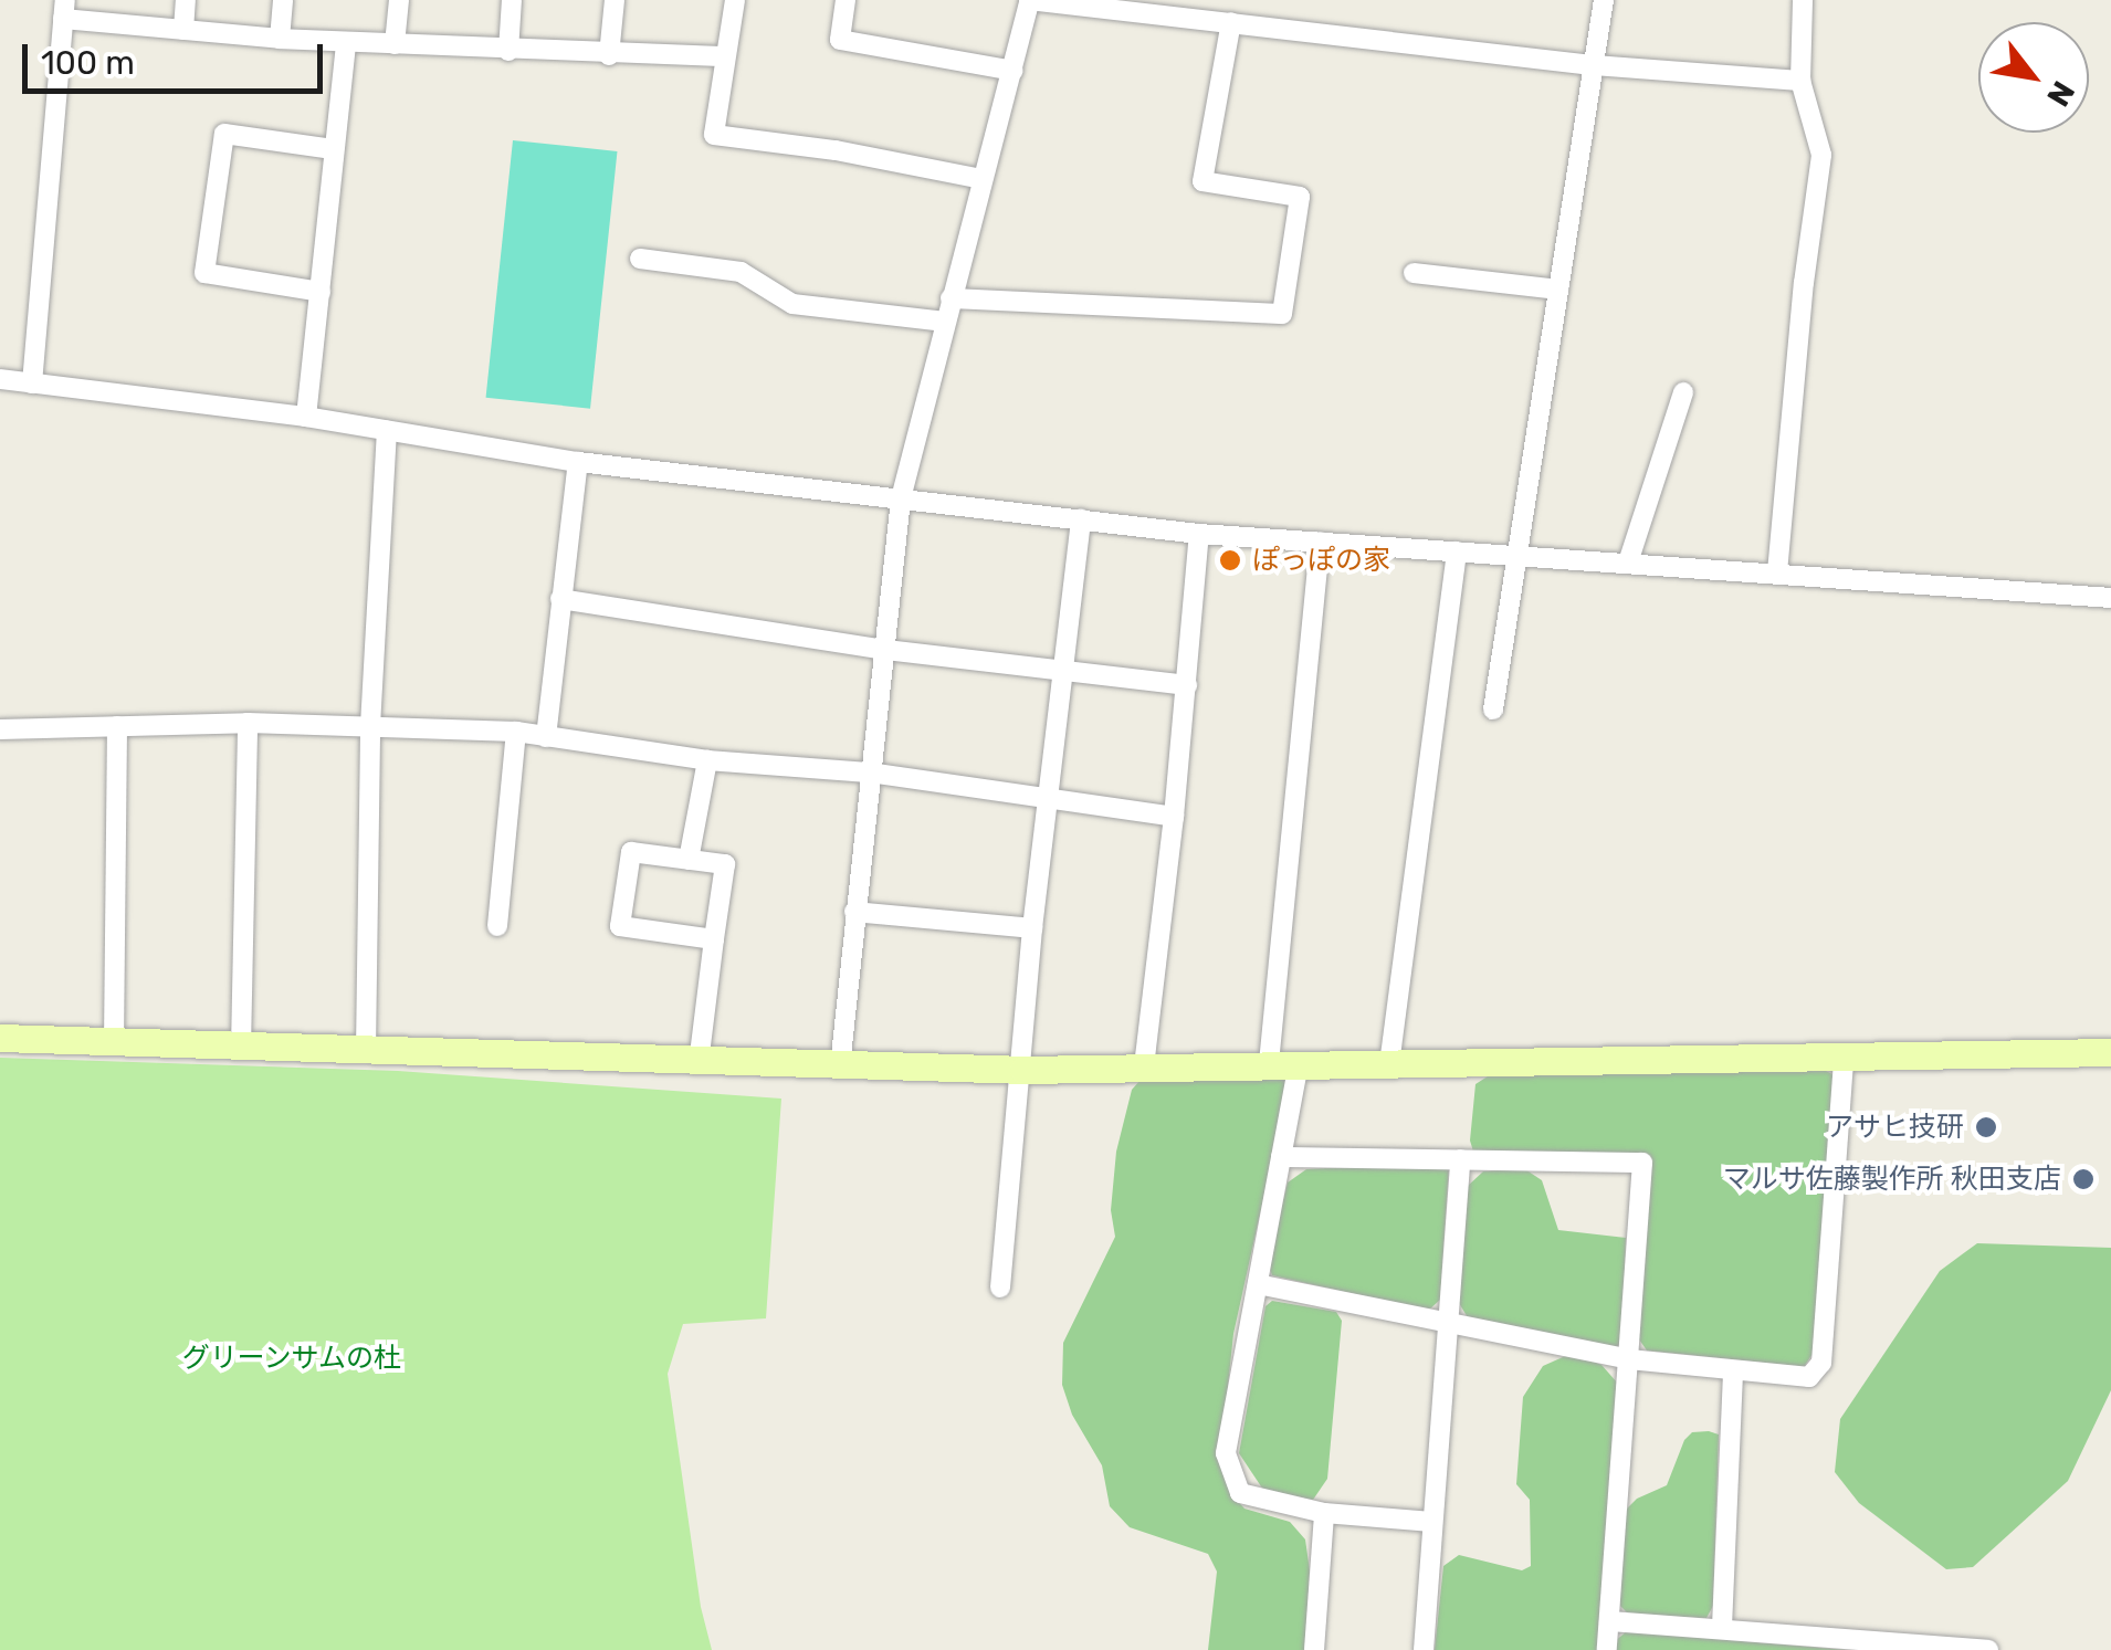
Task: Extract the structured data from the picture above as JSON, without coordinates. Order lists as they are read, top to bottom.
{
  "parks": ["グリーンサムの杜"],
  "places": ["ぽっぽの家", "アサヒ技研", "マルサ佐藤製作所 秋田支店"],
  "scale_bar": "100 m",
  "north": "bottom right"
}
